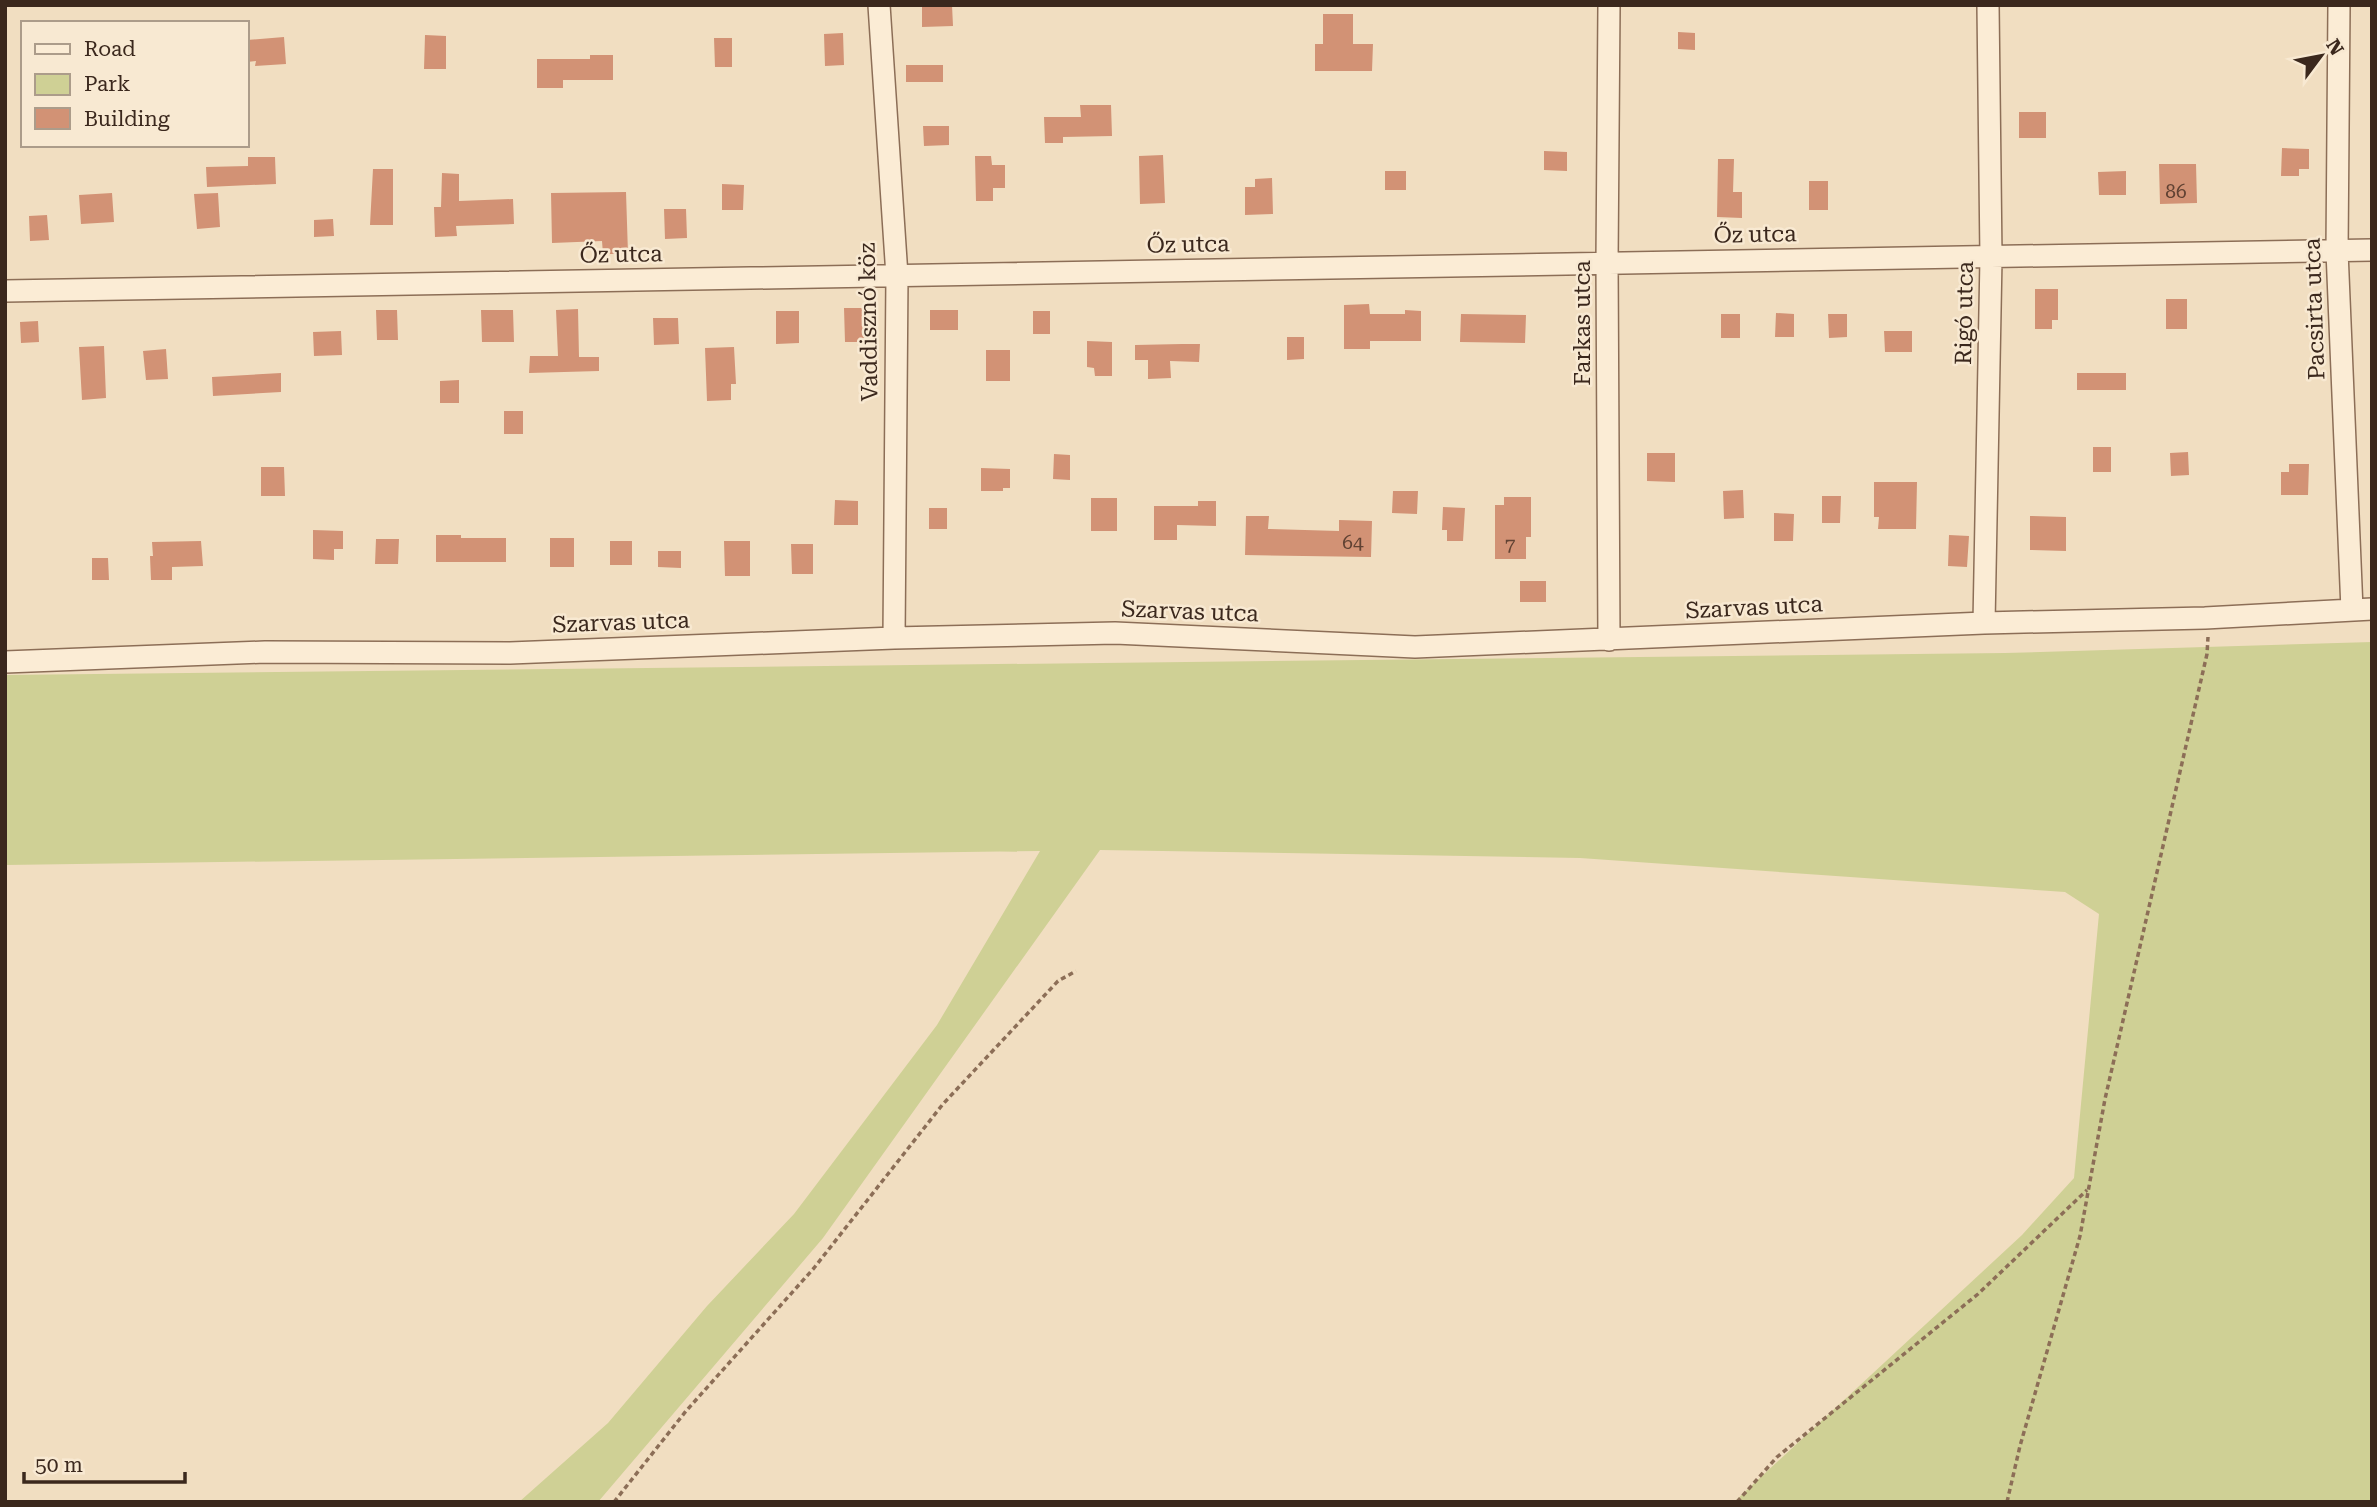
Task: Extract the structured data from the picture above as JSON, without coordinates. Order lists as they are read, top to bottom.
{
  "streets": {
    "street": [
      "Őz utca",
      "Pacsirta utca",
      "Rigó utca",
      "Vaddisznó köz",
      "Farkas utca",
      "Szarvas utca"
    ]
  },
  "crossings": [
    ["Őz utca", "Pacsirta utca"],
    ["Őz utca", "Rigó utca"],
    ["Őz utca", "Vaddisznó köz"],
    ["Őz utca", "Farkas utca"],
    ["Pacsirta utca", "Szarvas utca"],
    ["Rigó utca", "Szarvas utca"],
    ["Vaddisznó köz", "Szarvas utca"],
    ["Farkas utca", "Szarvas utca"]
  ],
  "house_numbers": ["86", "64", "7"],
  "legend": ["Road", "Park", "Building"],
  "scale_bar": "50 m",
  "north": "top right"
}
